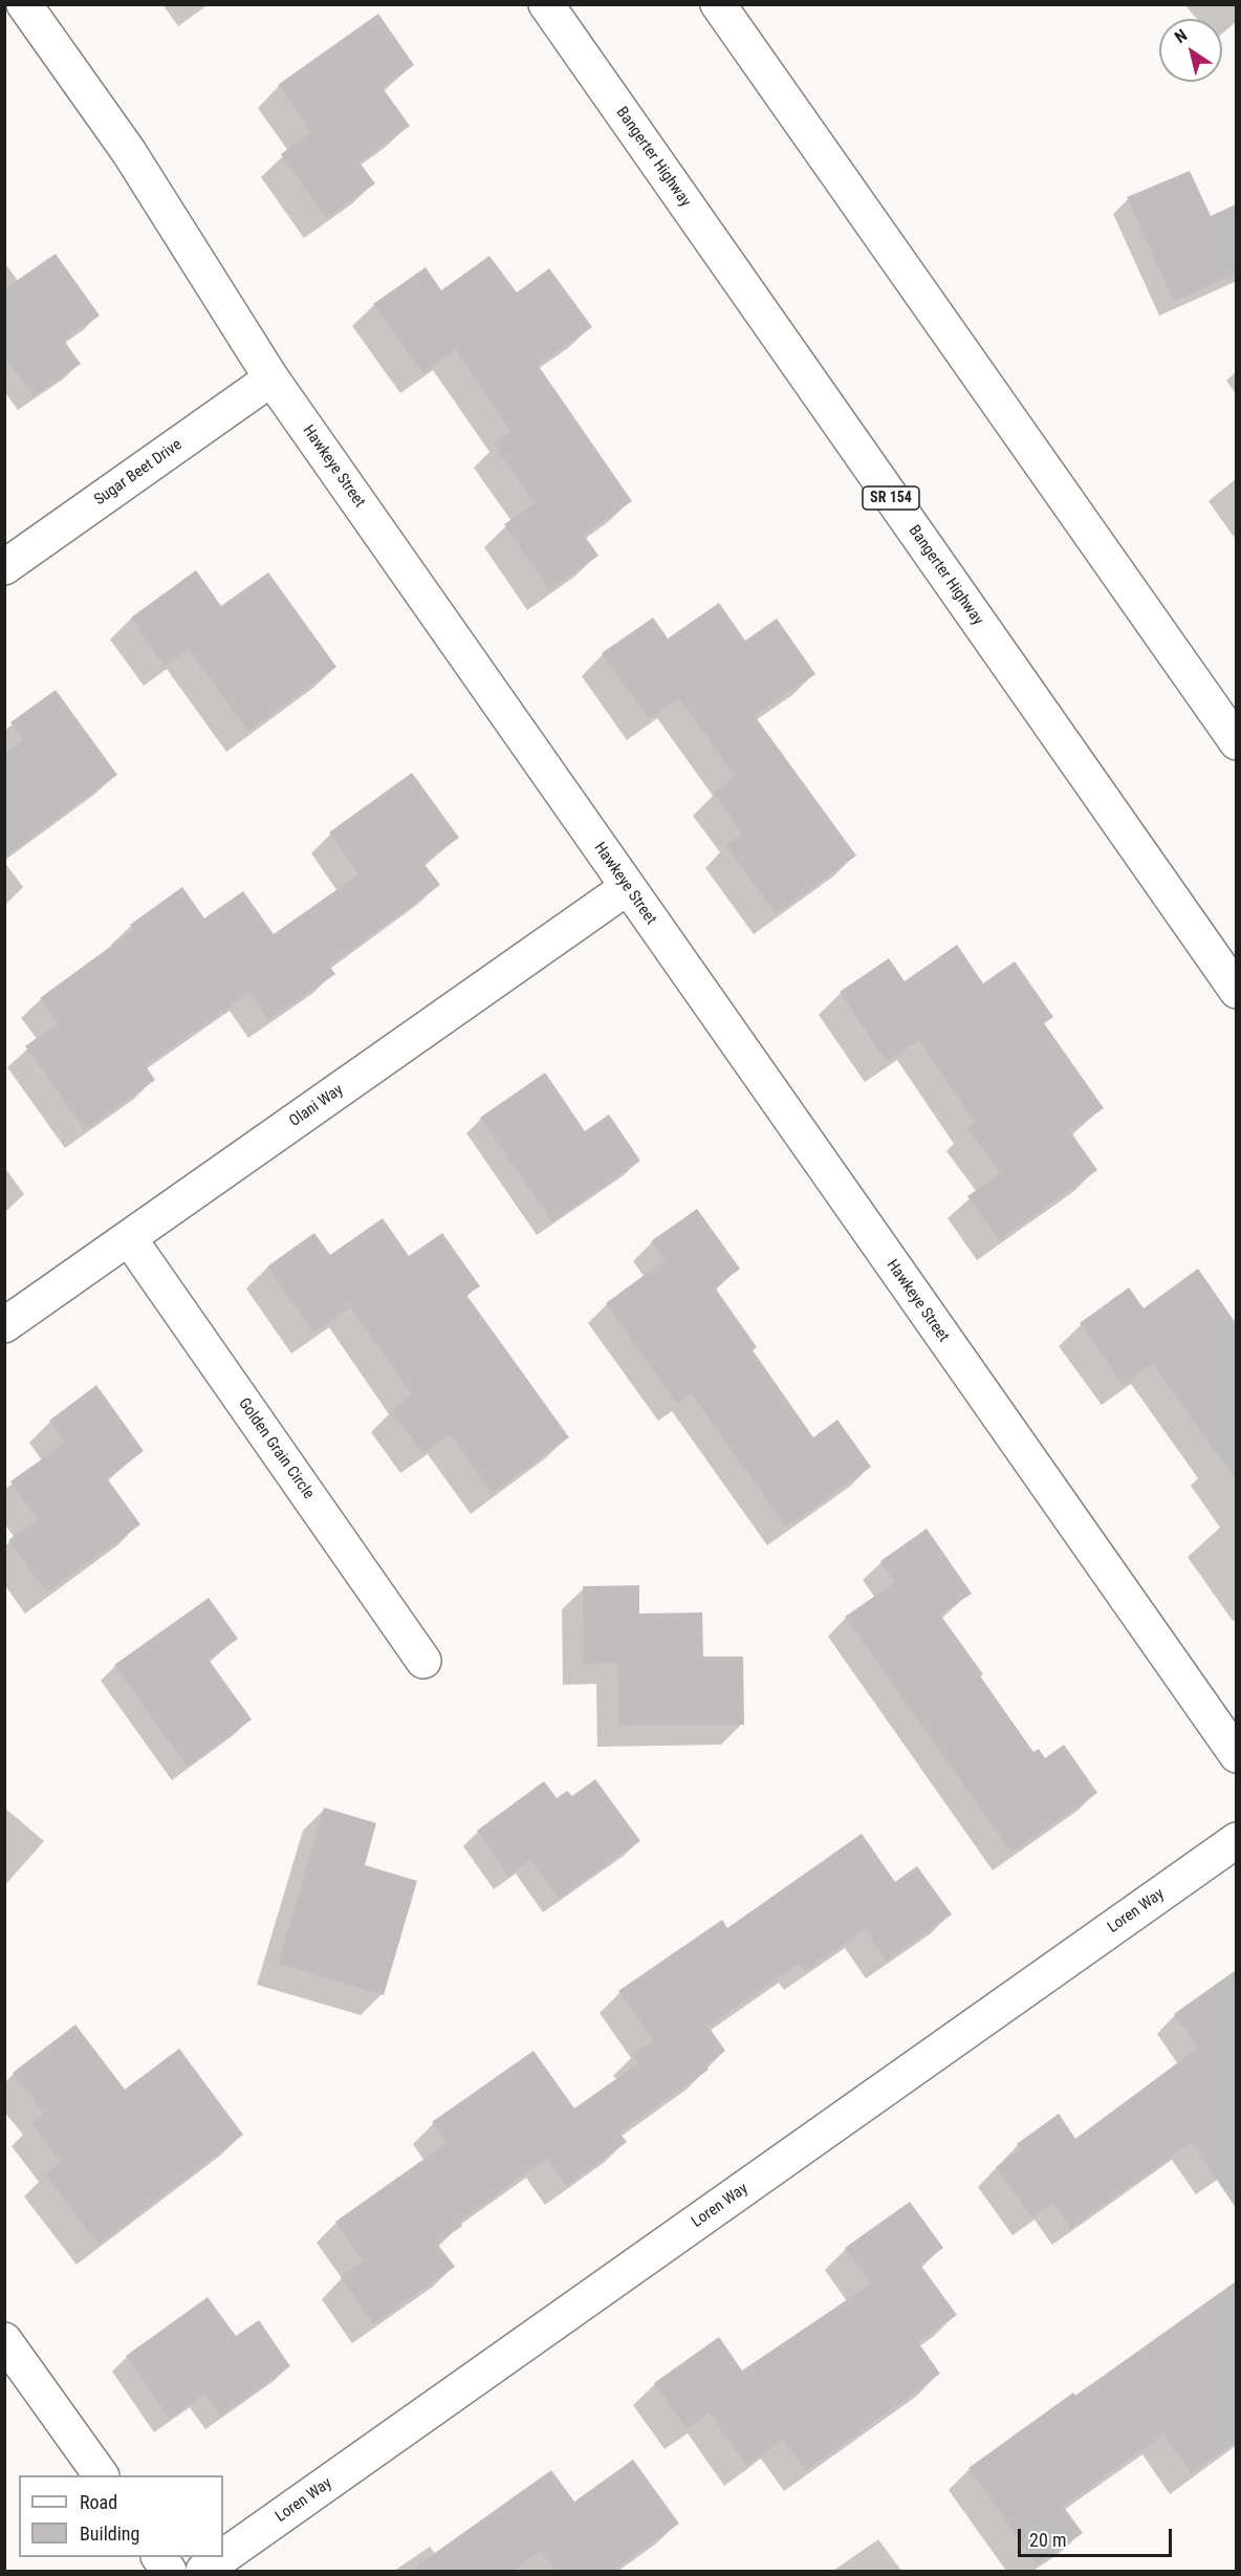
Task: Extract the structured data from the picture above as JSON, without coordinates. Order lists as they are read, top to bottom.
{
  "streets": {
    "main road": [
      "Bangerter Highway",
      "Hawkeye Street",
      "Sugar Beet Drive",
      "SR 154",
      "Olani Way",
      "Golden Grain Circle",
      "Loren Way"
    ]
  },
  "crossings": [
    ["Hawkeye Street", "Sugar Beet Drive"],
    ["Hawkeye Street", "Olani Way"],
    ["Olani Way", "Golden Grain Circle"]
  ],
  "legend": ["Road", "Building"],
  "scale_bar": "20 m",
  "north": "top left"
}
